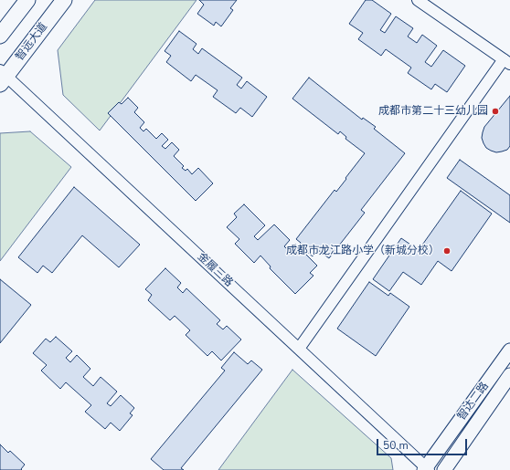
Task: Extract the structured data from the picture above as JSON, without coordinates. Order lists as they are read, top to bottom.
{
  "streets": {
    "main road": ["智远大道"],
    "street": ["金履三路", "智达二路"]
  },
  "crossings": [
    ["智远大道", "金履三路"],
    ["金履三路", "智达二路"]
  ],
  "places": ["成都市第二十三幼儿园", "成都市龙江路小学（新城分校）"],
  "scale_bar": "50 m"
}
